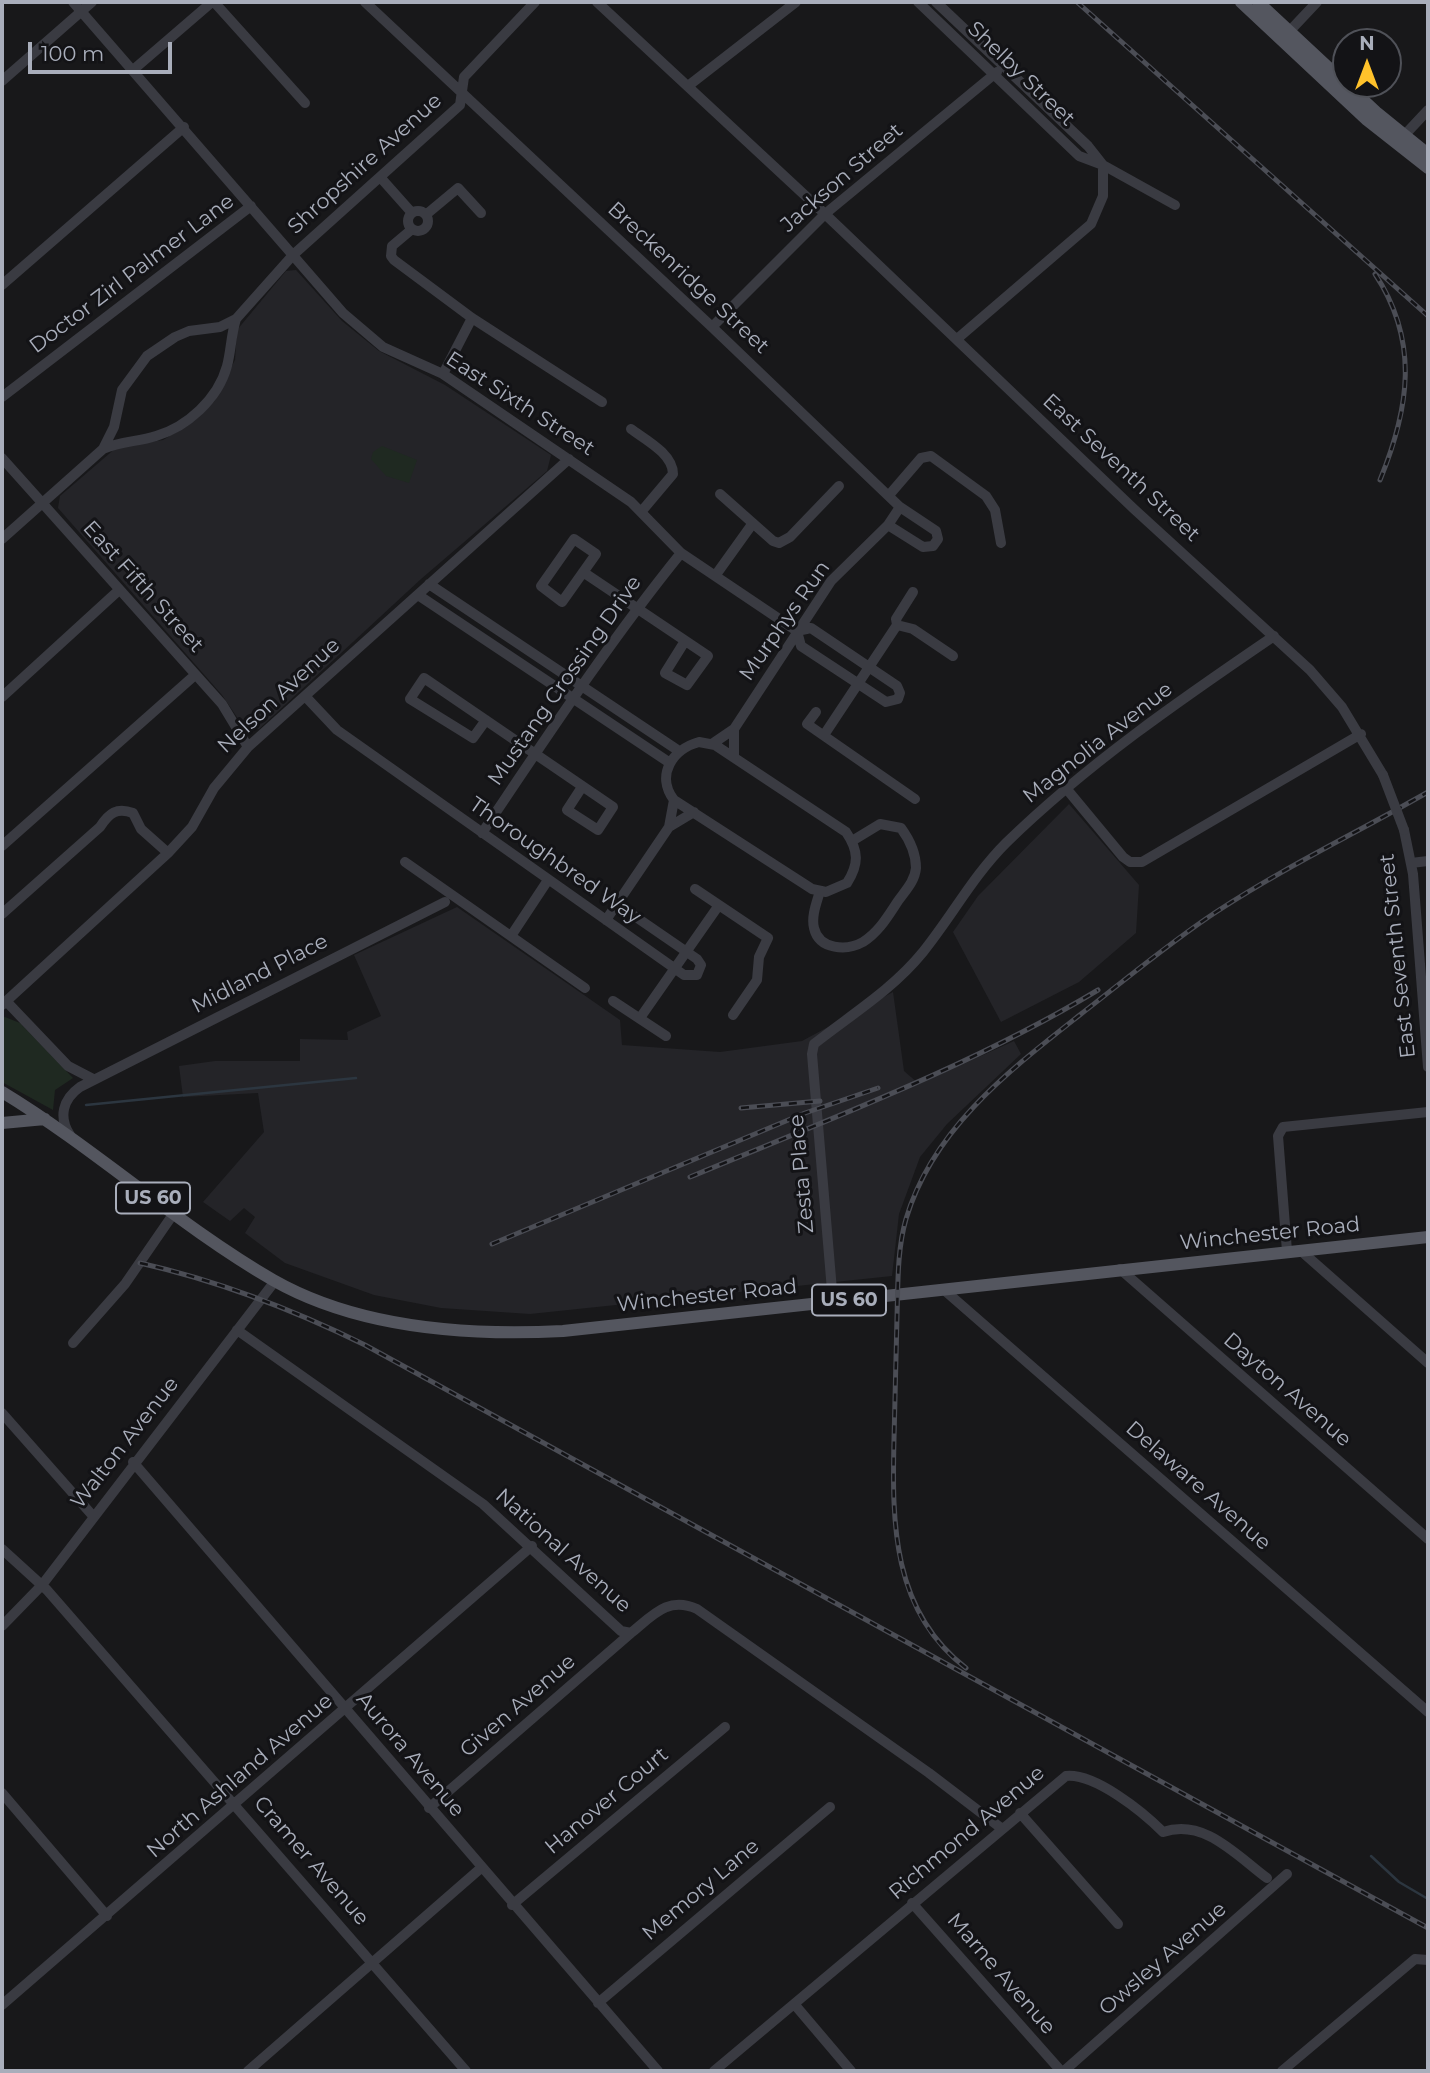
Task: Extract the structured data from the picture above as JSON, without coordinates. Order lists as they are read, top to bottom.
{
  "streets": {
    "main road": ["US 60", "Winchester Road"],
    "street": [
      "Shelby Street",
      "Shropshire Avenue",
      "Jackson Street",
      "Doctor Zirl Palmer Lane",
      "Breckenridge Street",
      "East Sixth Street",
      "East Seventh Street",
      "East Fifth Street",
      "Murphys Run",
      "Mustang Crossing Drive",
      "Nelson Avenue",
      "Magnolia Avenue",
      "Thoroughbred Way",
      "Midland Place",
      "Zesta Place",
      "Dayton Avenue",
      "Walton Avenue",
      "Delaware Avenue",
      "National Avenue",
      "Given Avenue",
      "Aurora Avenue",
      "North Ashland Avenue",
      "Hanover Court",
      "Richmond Avenue",
      "Cramer Avenue",
      "Memory Lane",
      "Owsley Avenue",
      "Marne Avenue"
    ]
  },
  "crossings": [
    ["Shelby Street", "Jackson Street"],
    ["Shropshire Avenue", "Breckenridge Street"],
    ["Shropshire Avenue", "East Sixth Street"],
    ["Shropshire Avenue", "East Fifth Street"],
    ["Jackson Street", "Breckenridge Street"],
    ["Jackson Street", "East Seventh Street"],
    ["Doctor Zirl Palmer Lane", "East Sixth Street"],
    ["Breckenridge Street", "Murphys Run"],
    ["East Sixth Street", "Murphys Run"],
    ["East Sixth Street", "Mustang Crossing Drive"],
    ["East Sixth Street", "Nelson Avenue"],
    ["East Seventh Street", "Magnolia Avenue"],
    ["East Fifth Street", "Nelson Avenue"],
    ["Mustang Crossing Drive", "Thoroughbred Way"],
    ["Nelson Avenue", "Thoroughbred Way"],
    ["Magnolia Avenue", "Zesta Place"],
    ["Midland Place", "Winchester Road"],
    ["Zesta Place", "Winchester Road"],
    ["Winchester Road", "Dayton Avenue"],
    ["Winchester Road", "Walton Avenue"],
    ["Winchester Road", "Delaware Avenue"],
    ["Walton Avenue", "National Avenue"],
    ["Walton Avenue", "Aurora Avenue"],
    ["Walton Avenue", "Cramer Avenue"],
    ["National Avenue", "Given Avenue"],
    ["National Avenue", "North Ashland Avenue"],
    ["National Avenue", "Richmond Avenue"],
    ["Given Avenue", "Aurora Avenue"],
    ["Aurora Avenue", "North Ashland Avenue"],
    ["Aurora Avenue", "Hanover Court"],
    ["Aurora Avenue", "Memory Lane"],
    ["North Ashland Avenue", "Cramer Avenue"],
    ["Richmond Avenue", "Marne Avenue"],
    ["Owsley Avenue", "Marne Avenue"]
  ],
  "scale_bar": "100 m",
  "north": "top"
}
